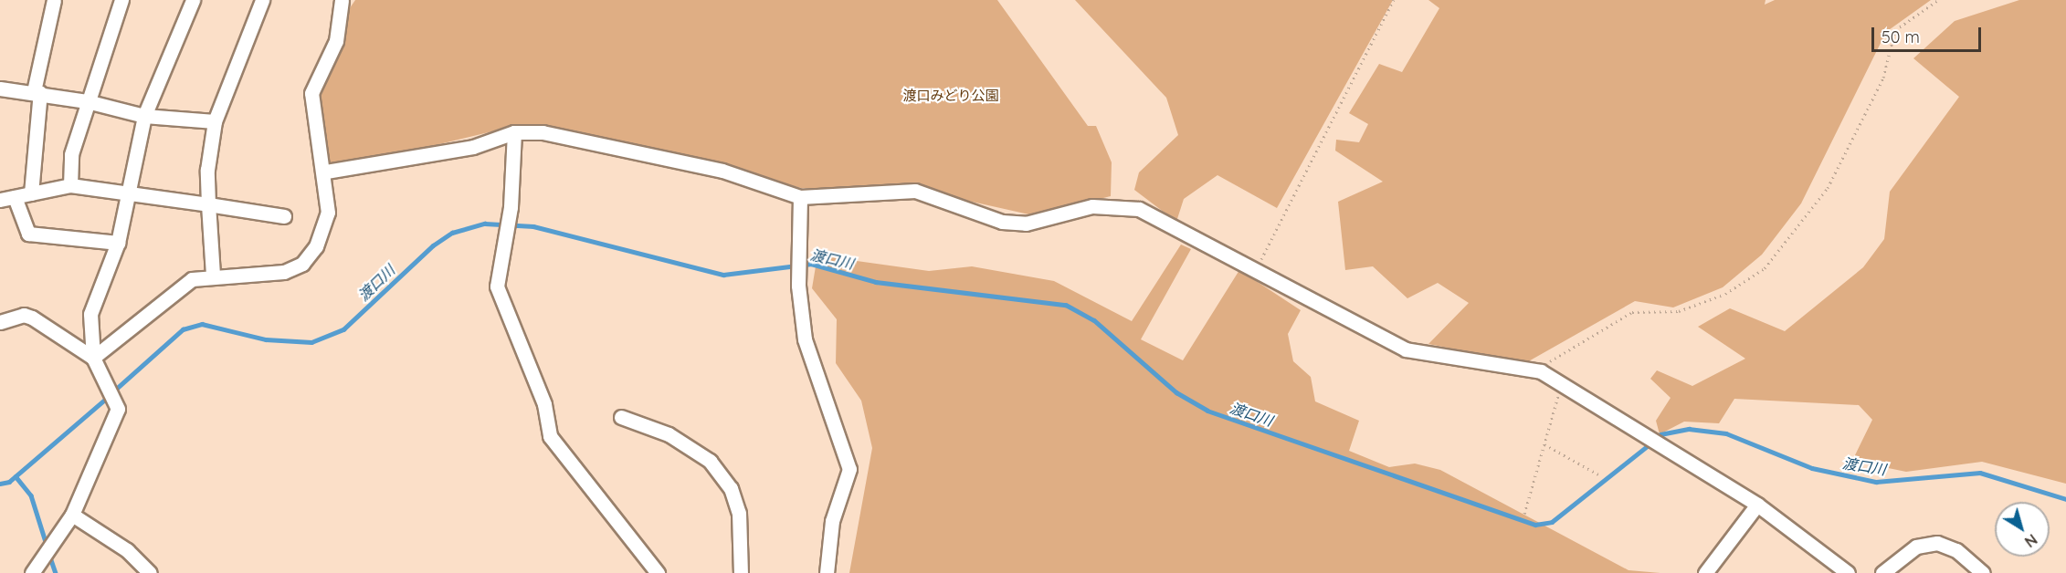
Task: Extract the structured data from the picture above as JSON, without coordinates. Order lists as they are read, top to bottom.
{
  "water": ["渡口川"],
  "parks": ["渡口みどり公園"],
  "scale_bar": "50 m",
  "north": "bottom right"
}
